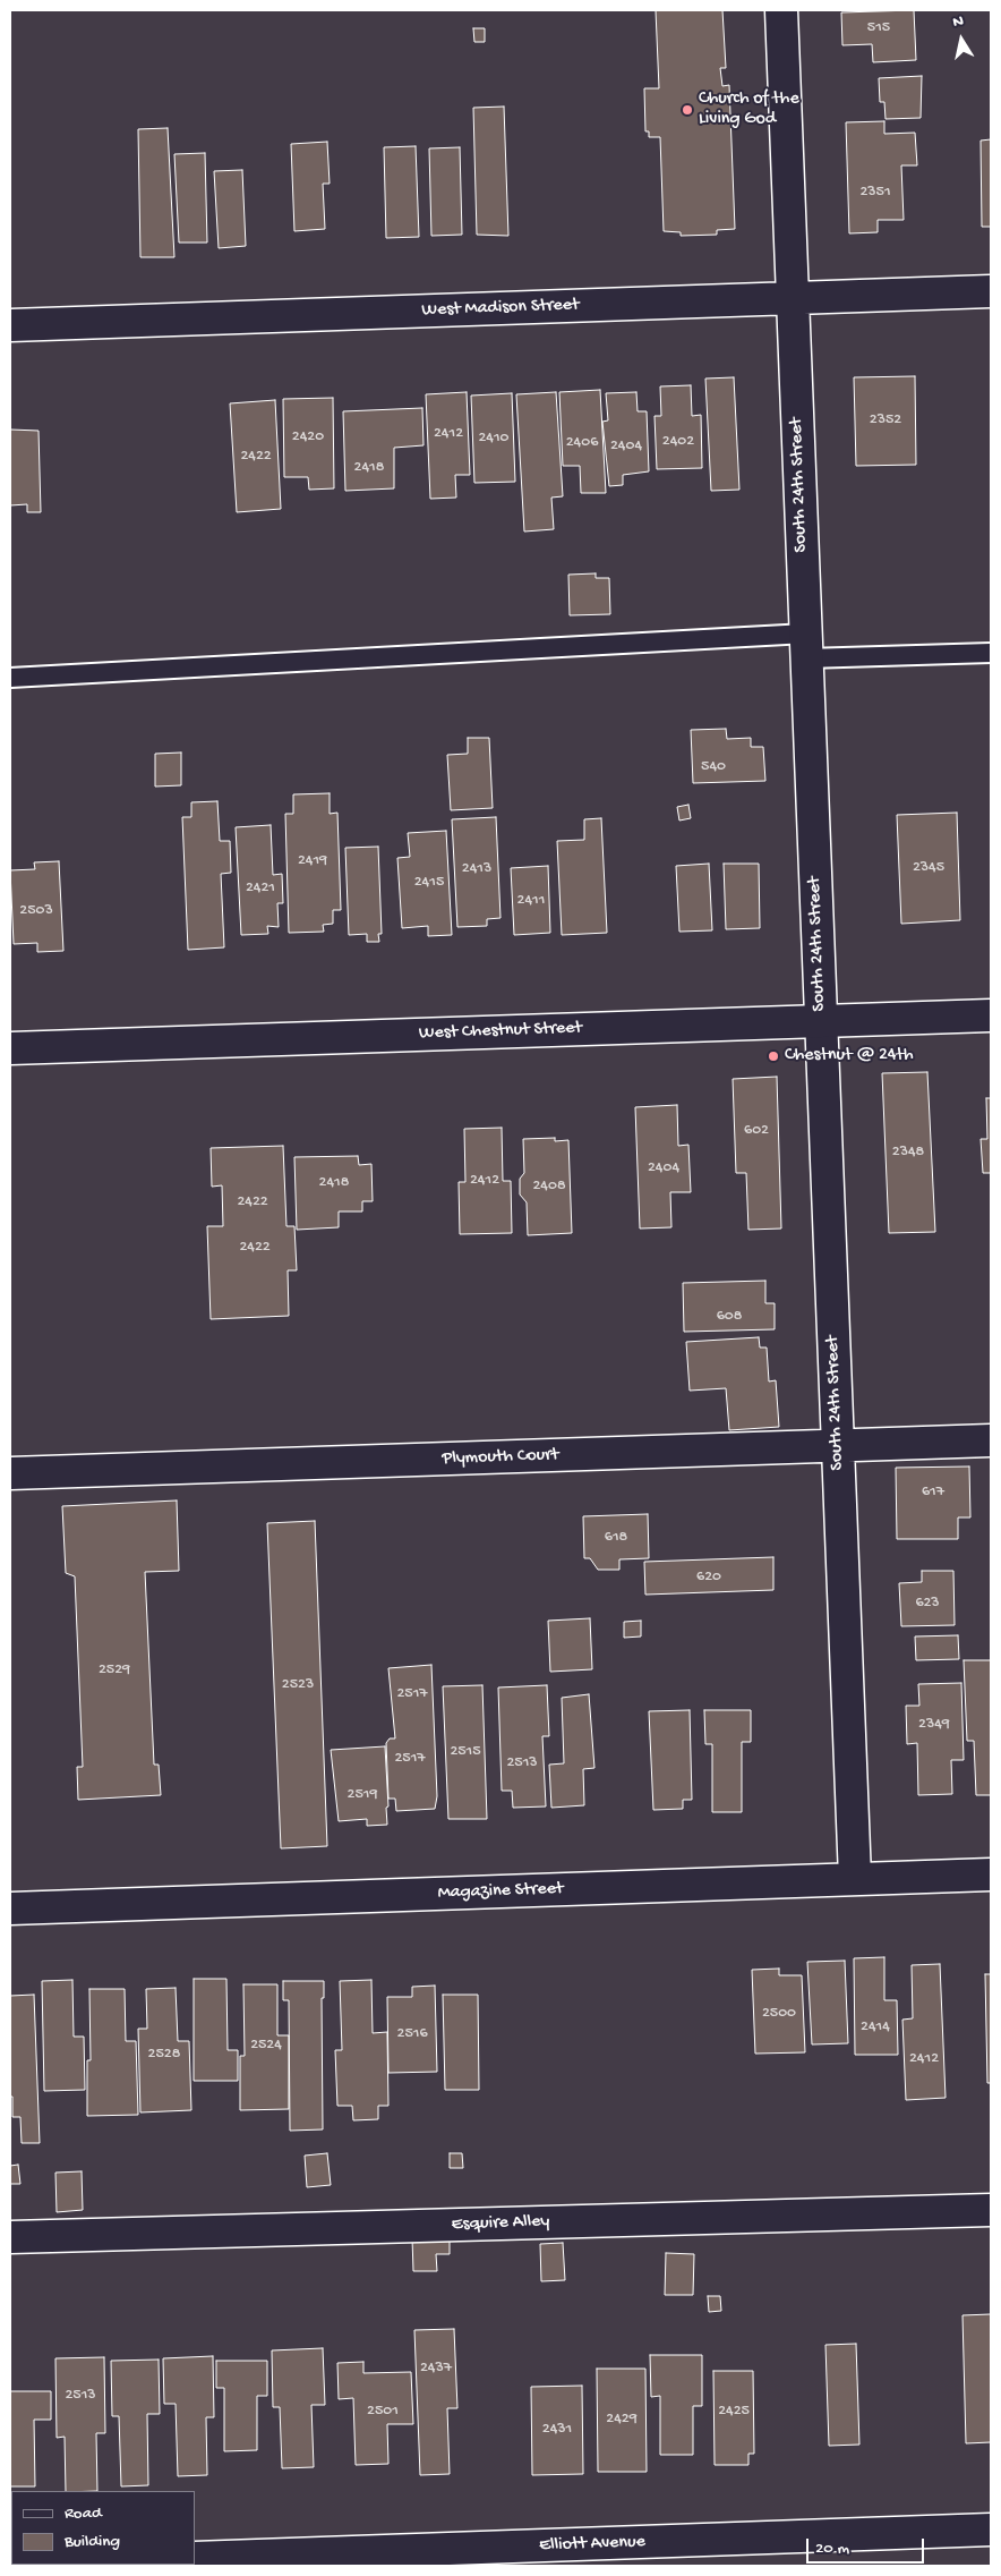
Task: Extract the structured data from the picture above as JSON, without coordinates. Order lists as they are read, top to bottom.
{
  "streets": {
    "street": [
      "West Madison Street",
      "South 24th Street",
      "West Chestnut Street",
      "Plymouth Court",
      "Magazine Street",
      "Esquire Alley",
      "Elliott Avenue"
    ]
  },
  "crossings": [
    ["West Madison Street", "South 24th Street"],
    ["South 24th Street", "West Chestnut Street"],
    ["South 24th Street", "Plymouth Court"],
    ["South 24th Street", "Magazine Street"]
  ],
  "places": ["Church of the Living God", "Chestnut @ 24th"],
  "house_numbers": [
    "515",
    "2351",
    "2352",
    "2412",
    "2420",
    "2410",
    "2402",
    "2406",
    "2404",
    "2422",
    "2418",
    "540",
    "2419",
    "2345",
    "2413",
    "2415",
    "2421",
    "2411",
    "2503",
    "602",
    "2348",
    "2404",
    "2412",
    "2418",
    "2408",
    "2422",
    "2422",
    "608",
    "617",
    "618",
    "620",
    "623",
    "2529",
    "2523",
    "2517",
    "2349",
    "2515",
    "2517",
    "2513",
    "2519",
    "2500",
    "2414",
    "2516",
    "2524",
    "2528",
    "2412",
    "2437",
    "2513",
    "2501",
    "2425",
    "2429",
    "2431"
  ],
  "legend": ["Road", "Building"],
  "scale_bar": "20 m",
  "north": "top"
}
